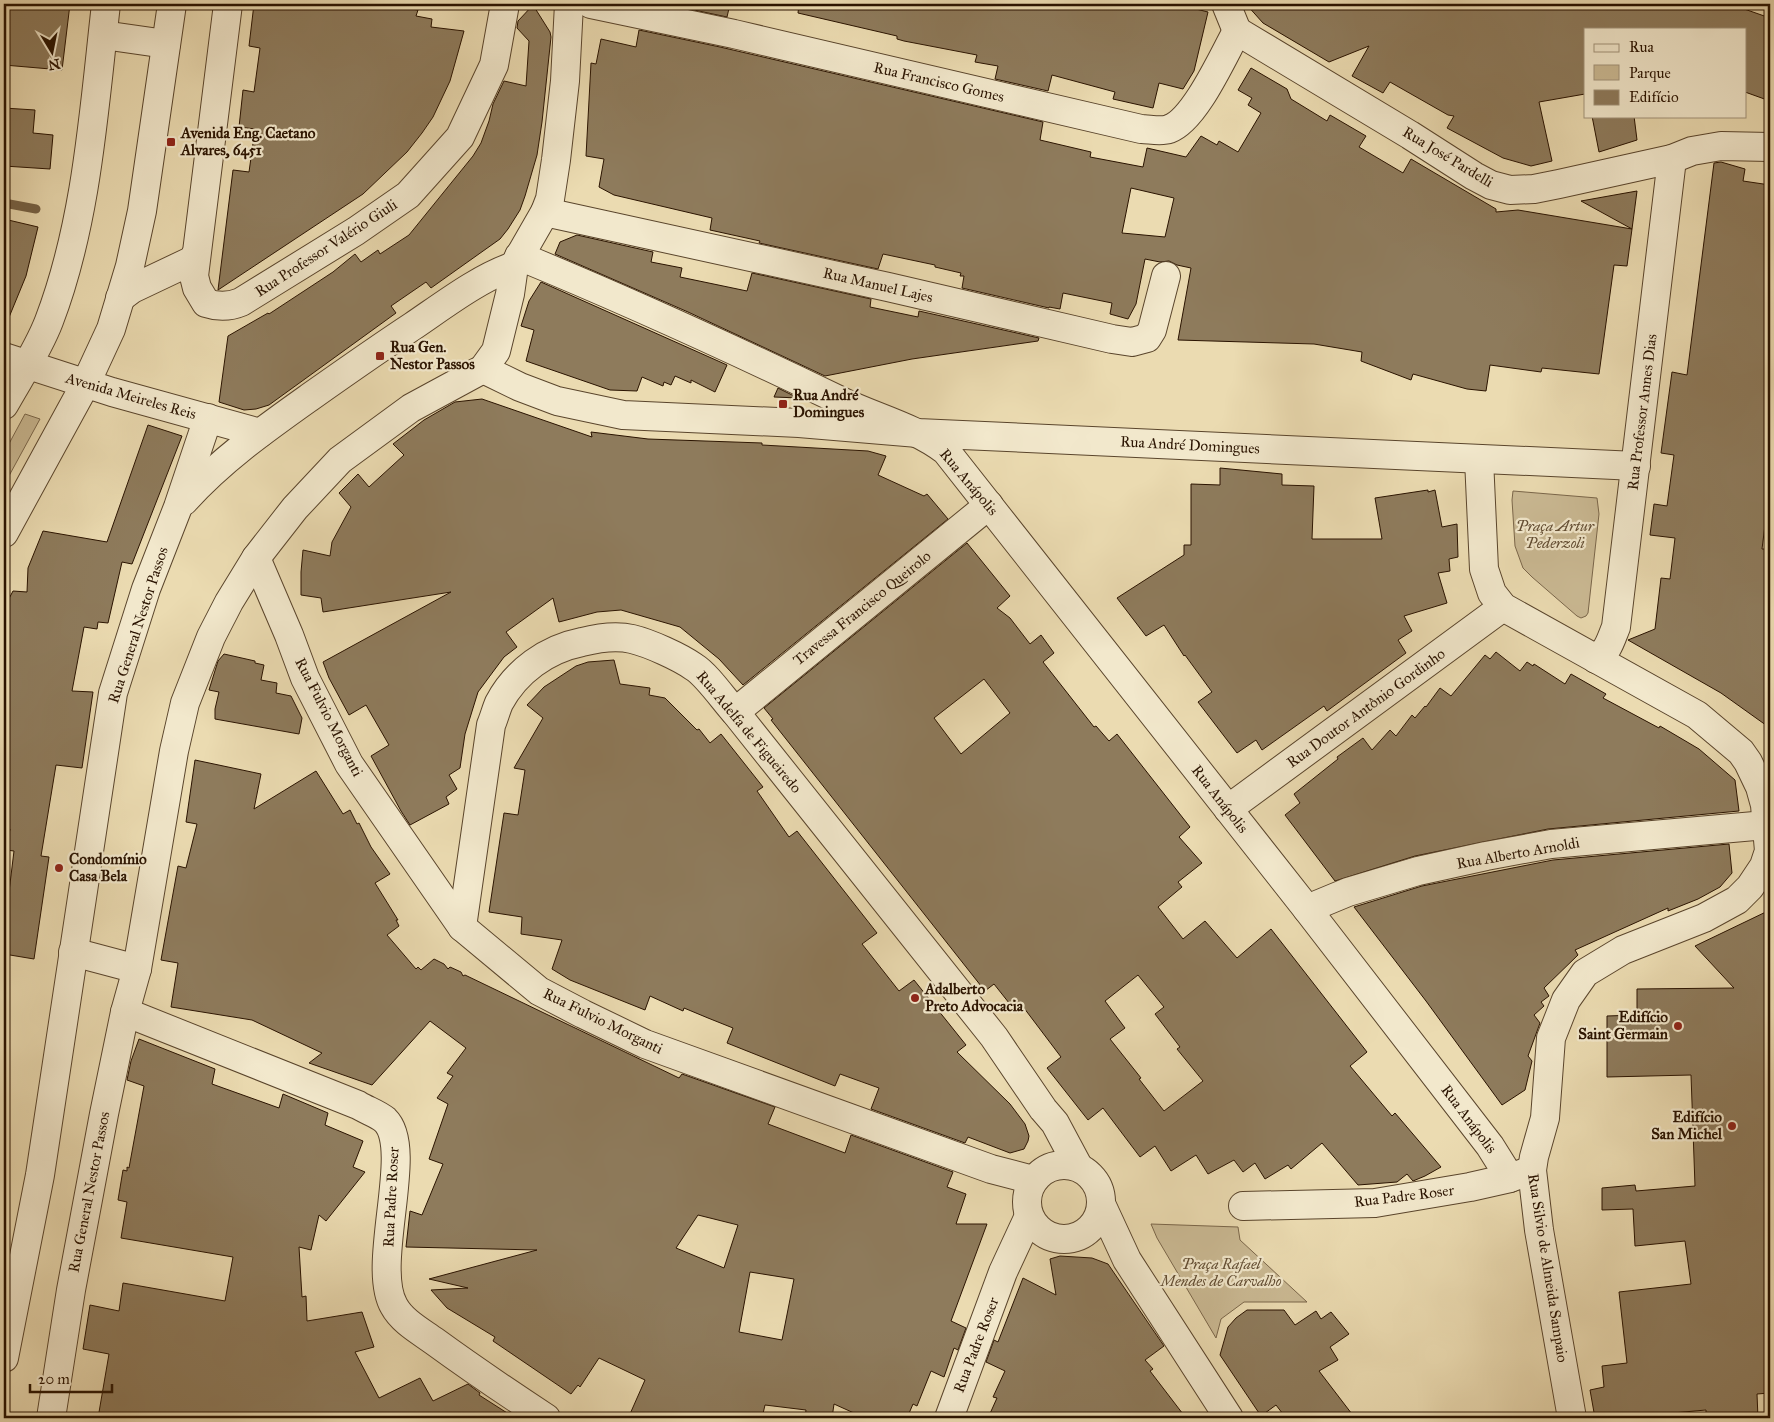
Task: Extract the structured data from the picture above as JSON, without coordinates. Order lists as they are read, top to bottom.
{
  "streets": {
    "street": [
      "Rua Francisco Gomes",
      "Rua José Pardelli",
      "Rua Professor Valério Giuli",
      "Rua Manuel Lajes",
      "Avenida Meireles Reis",
      "Rua Professor Annes Dias",
      "Rua André Domingues",
      "Rua Anápolis",
      "Travessa Francisco Queirolo",
      "Rua General Nestor Passos",
      "Rua Doutor Antônio Gordinho",
      "Rua Fulvio Morganti",
      "Rua Adelfa de Figueiredo",
      "Rua Alberto Arnoldi",
      "Rua Padre Roser",
      "Rua Silvio de Almeida Sampaio"
    ]
  },
  "crossings": [
    ["Rua Francisco Gomes", "Rua José Pardelli"],
    ["Rua José Pardelli", "Rua Professor Annes Dias"],
    ["Avenida Meireles Reis", "Rua General Nestor Passos"],
    ["Rua Professor Annes Dias", "Rua André Domingues"],
    ["Rua Professor Annes Dias", "Rua Silvio de Almeida Sampaio"],
    ["Rua André Domingues", "Rua Anápolis"],
    ["Rua André Domingues", "Rua General Nestor Passos"],
    ["Rua Anápolis", "Travessa Francisco Queirolo"],
    ["Rua Anápolis", "Rua Doutor Antônio Gordinho"],
    ["Rua Anápolis", "Rua Alberto Arnoldi"],
    ["Rua Anápolis", "Rua Padre Roser"],
    ["Rua Anápolis", "Rua Silvio de Almeida Sampaio"],
    ["Travessa Francisco Queirolo", "Rua Adelfa de Figueiredo"],
    ["Rua General Nestor Passos", "Rua Fulvio Morganti"],
    ["Rua General Nestor Passos", "Rua Padre Roser"],
    ["Rua Fulvio Morganti", "Rua Adelfa de Figueiredo"],
    ["Rua Fulvio Morganti", "Rua Padre Roser"],
    ["Rua Adelfa de Figueiredo", "Rua Padre Roser"],
    ["Rua Alberto Arnoldi", "Rua Silvio de Almeida Sampaio"],
    ["Rua Padre Roser", "Rua Silvio de Almeida Sampaio"]
  ],
  "parks": ["Praça Artur Pederzoli", "Praça Rafael Mendes de Carvalho"],
  "places": {
    "transit": ["Avenida Eng. Caetano Alvares, 6451", "Rua Gen. Nestor Passos", "Rua André Domingues"],
    "other": [
      "Condomínio Casa Bela",
      "Adalberto Preto Advocacia",
      "Edifício Saint Germain",
      "Edifício San Michel"
    ]
  },
  "legend": ["Rua", "Parque", "Edifício"],
  "scale_bar": "20 m",
  "north": "bottom"
}
